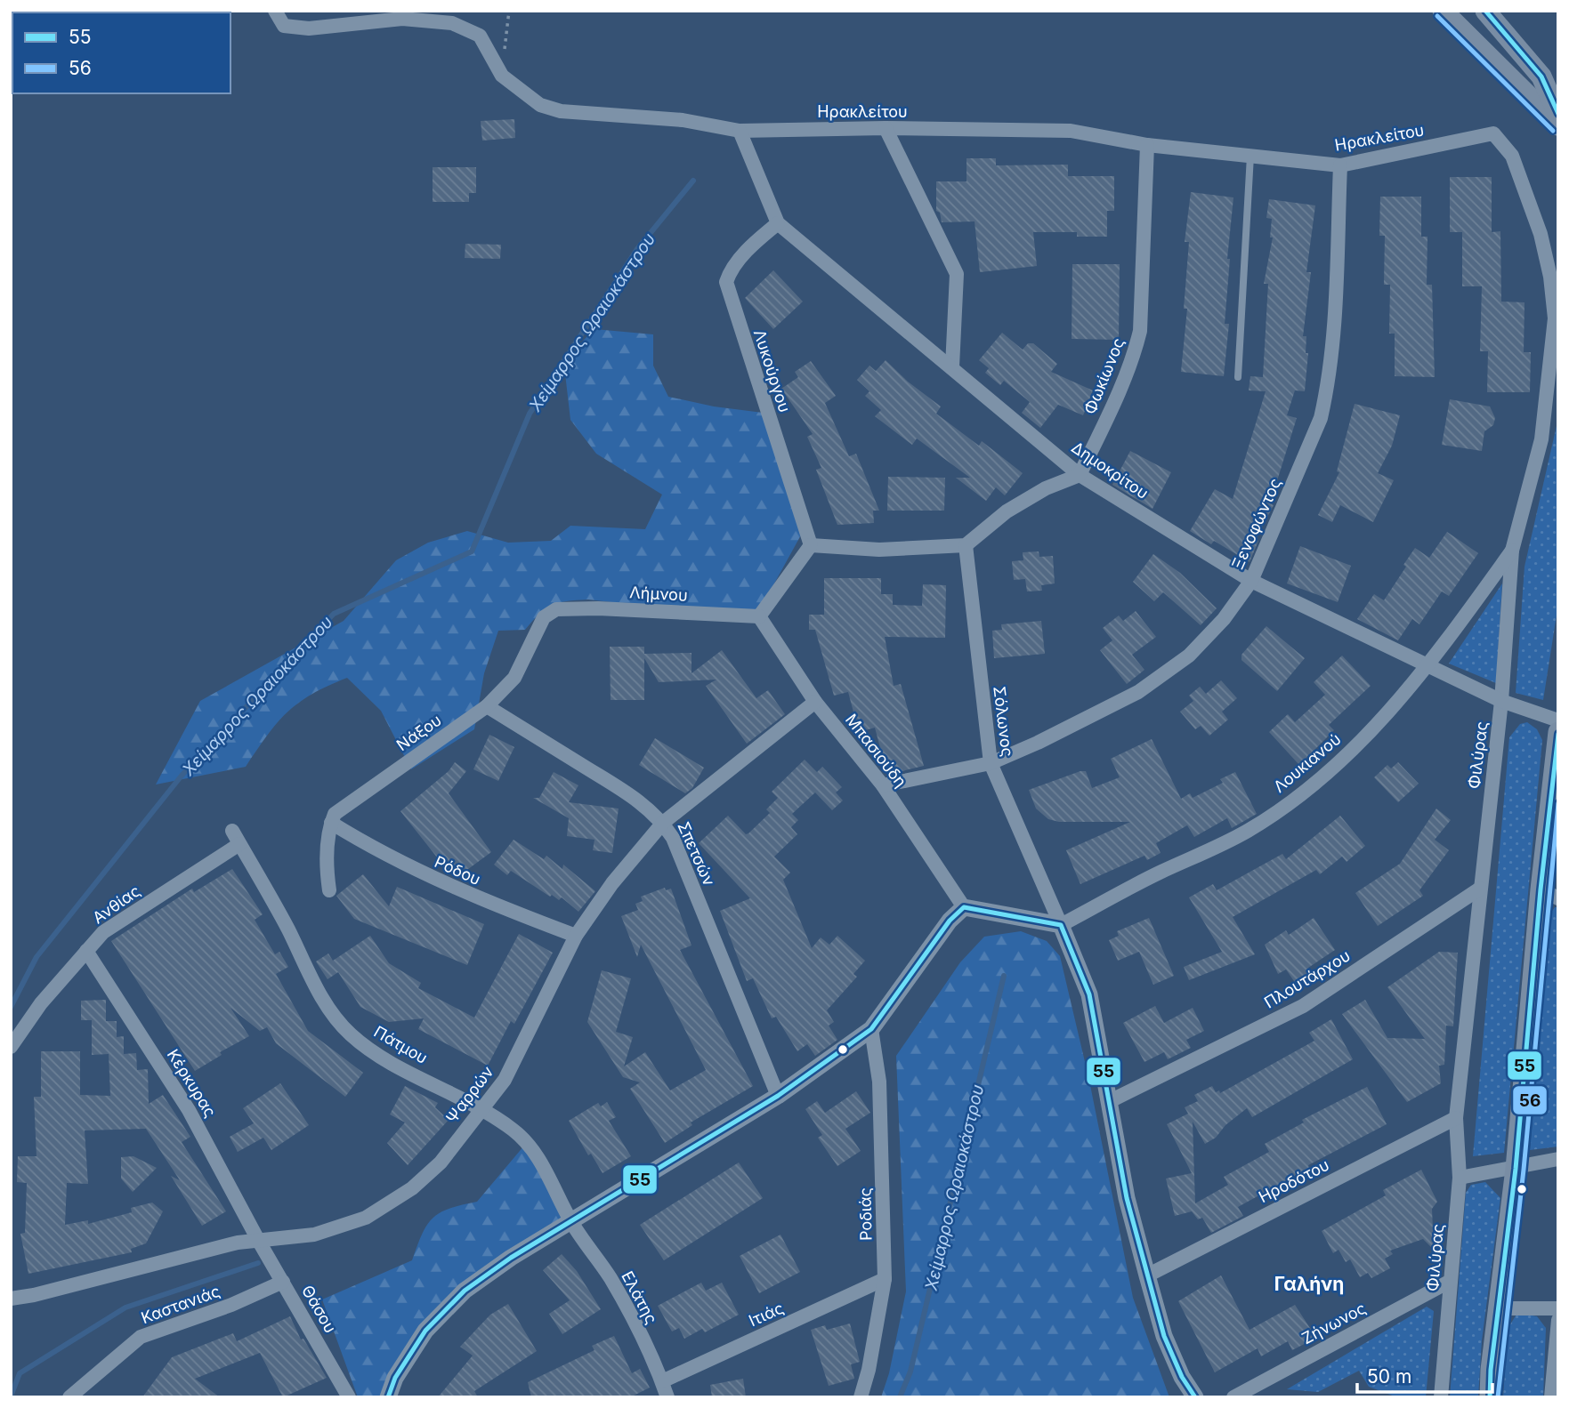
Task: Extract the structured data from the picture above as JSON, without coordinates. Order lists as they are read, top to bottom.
{
  "streets": {
    "street": [
      "Ηρακλείτου",
      "Λυκούργου",
      "Φωκίωνος",
      "Δημοκρίτου",
      "Ξενοφώντος",
      "Λήμνου",
      "Σόλωνος",
      "Νάξου",
      "Μπασιούδη",
      "Φιλύρας",
      "Λουκιανού",
      "Σπετσών",
      "Ρόδου",
      "Ανθίας",
      "Πλουτάρχου",
      "Πάτμου",
      "Κέρκυρας",
      "Ψαρρών",
      "Ηροδότου",
      "Ροδιάς",
      "Ελάτης",
      "Καστανιάς",
      "Θάσου",
      "Ιτιάς",
      "Ζήνωνος"
    ]
  },
  "crossings": [
    ["Ηρακλείτου", "Φωκίωνος"],
    ["Ηρακλείτου", "Δημοκρίτου"],
    ["Ηρακλείτου", "Ξενοφώντος"],
    ["Ηρακλείτου", "Φιλύρας"],
    ["Λυκούργου", "Δημοκρίτου"],
    ["Φωκίωνος", "Δημοκρίτου"],
    ["Δημοκρίτου", "Ξενοφώντος"],
    ["Δημοκρίτου", "Φιλύρας"],
    ["Δημοκρίτου", "Λουκιανού"],
    ["Ξενοφώντος", "Σόλωνος"],
    ["Ξενοφώντος", "Μπασιούδη"],
    ["Λήμνου", "Νάξου"],
    ["Λήμνου", "Μπασιούδη"],
    ["Σόλωνος", "Λουκιανού"],
    ["Νάξου", "Σπετσών"],
    ["Νάξου", "Ρόδου"],
    ["Μπασιούδη", "Ψαρρών"],
    ["Φιλύρας", "Λουκιανού"],
    ["Φιλύρας", "Πλουτάρχου"],
    ["Φιλύρας", "Ηροδότου"],
    ["Φιλύρας", "Ζήνωνος"],
    ["Σπετσών", "Ψαρρών"],
    ["Ρόδου", "Ψαρρών"],
    ["Ανθίας", "Πάτμου"],
    ["Ανθίας", "Κέρκυρας"],
    ["Πάτμου", "Ψαρρών"],
    ["Πάτμου", "Ελάτης"],
    ["Κέρκυρας", "Ψαρρών"],
    ["Κέρκυρας", "Θάσου"],
    ["Ψαρρών", "Θάσου"],
    ["Ροδιάς", "Ιτιάς"],
    ["Ελάτης", "Ιτιάς"],
    ["Καστανιάς", "Θάσου"]
  ],
  "districts": ["Γαλήνη"],
  "water": ["Χείμαρρος Ωραιοκάστρου"],
  "lines": ["transit line 55", "transit line 56"],
  "legend": ["55", "56"],
  "scale_bar": "50 m"
}
